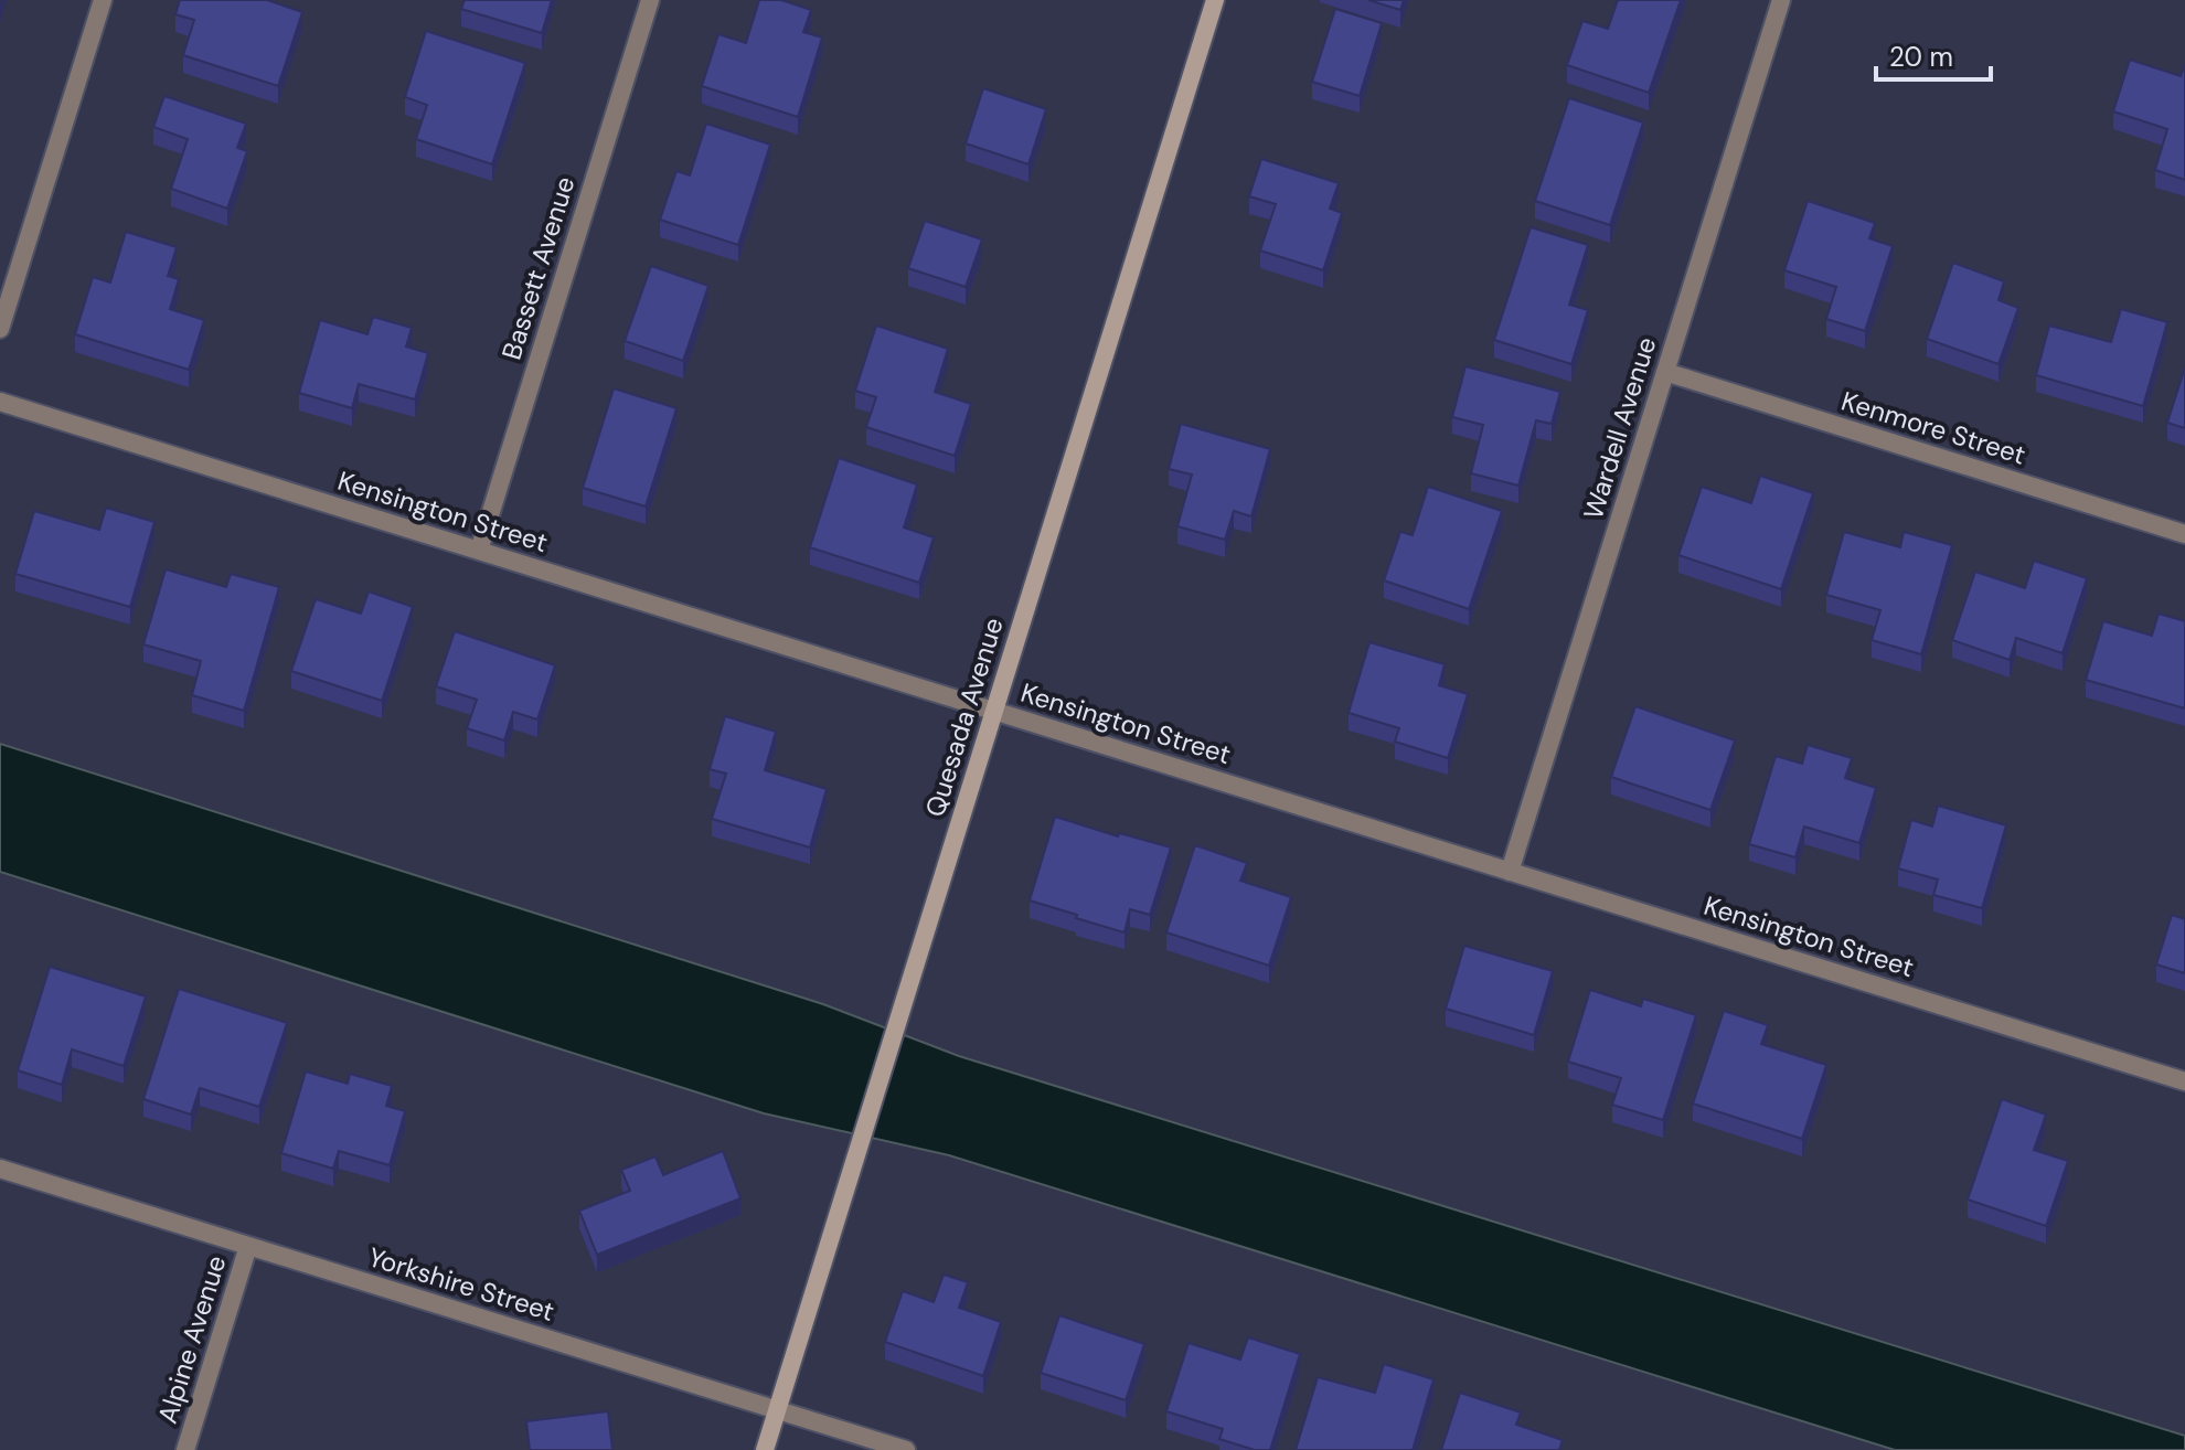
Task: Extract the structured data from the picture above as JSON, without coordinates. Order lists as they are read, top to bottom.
{
  "streets": {
    "street": [
      "Bassett Avenue",
      "Wardell Avenue",
      "Kenmore Street",
      "Kensington Street",
      "Quesada Avenue",
      "Yorkshire Street",
      "Alpine Avenue"
    ]
  },
  "crossings": [
    ["Bassett Avenue", "Kensington Street"],
    ["Wardell Avenue", "Kenmore Street"],
    ["Wardell Avenue", "Kensington Street"],
    ["Kensington Street", "Quesada Avenue"],
    ["Quesada Avenue", "Yorkshire Street"],
    ["Yorkshire Street", "Alpine Avenue"]
  ],
  "scale_bar": "20 m"
}
